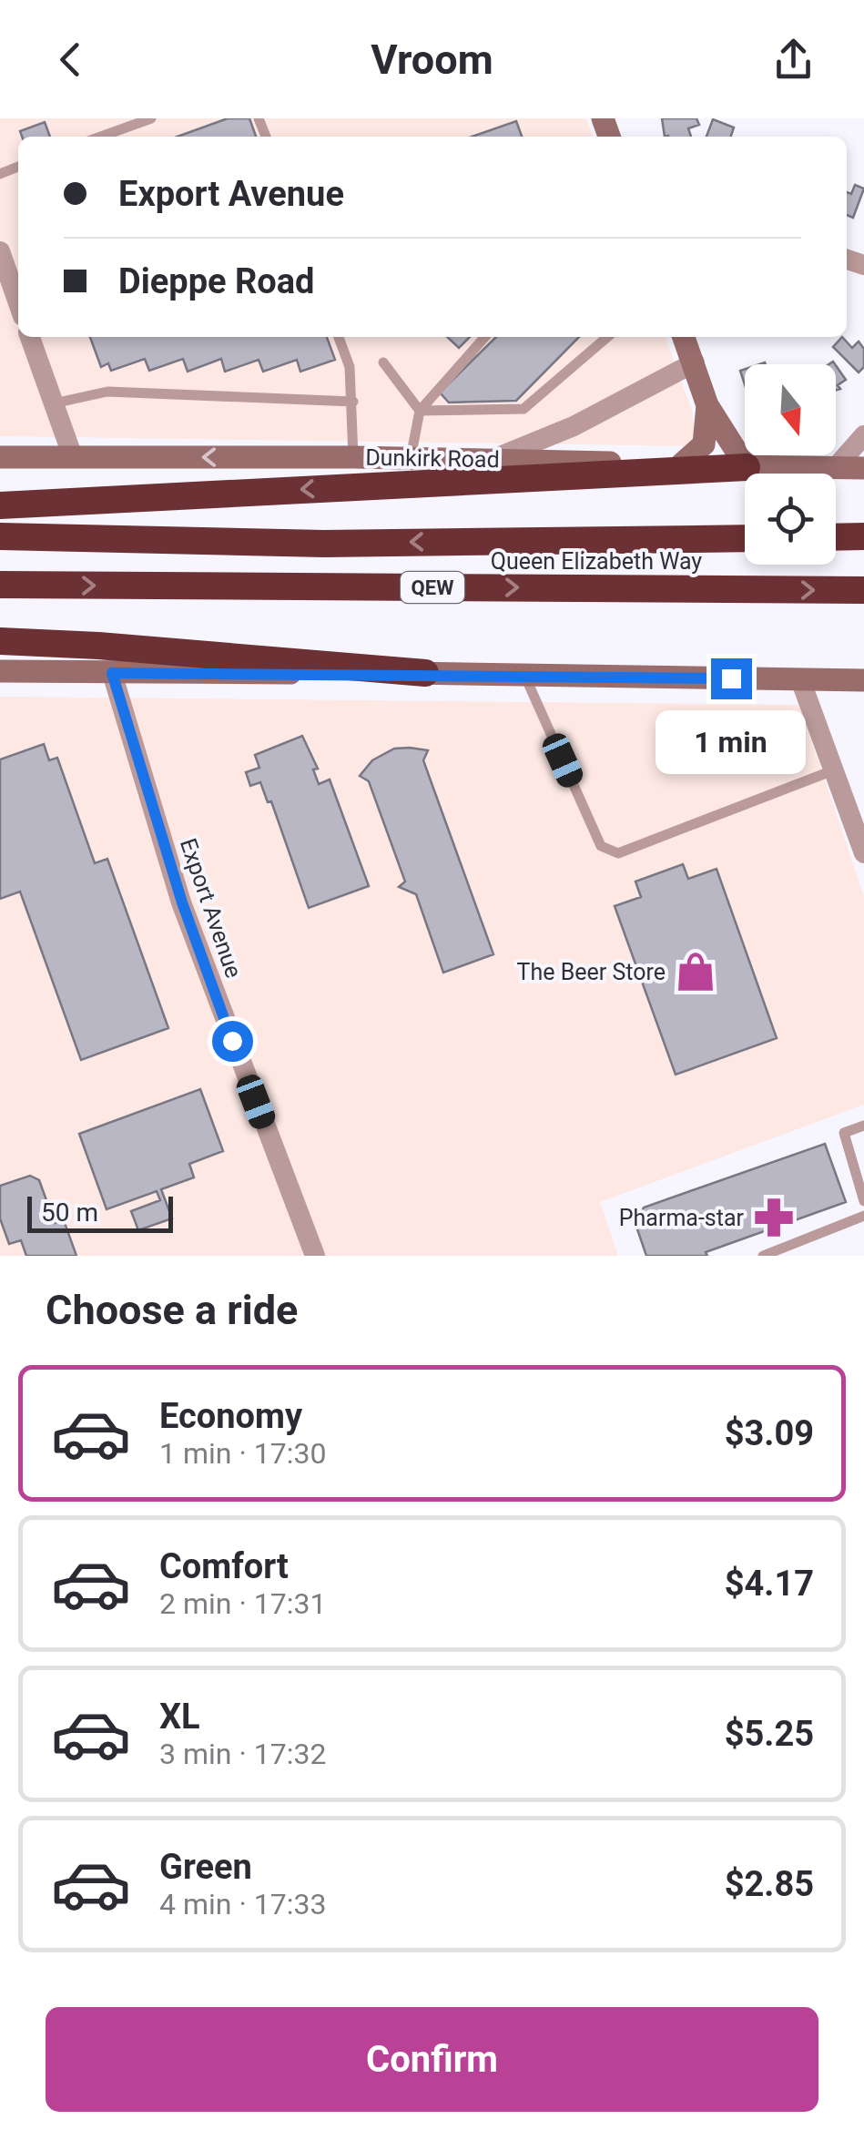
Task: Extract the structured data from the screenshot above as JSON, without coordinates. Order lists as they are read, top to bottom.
{
  "streets": {
    "highway": ["Queen Elizabeth Way", "QEW"],
    "street": ["Dunkirk Road", "Export Avenue"]
  },
  "one_way": ["Dunkirk Road"],
  "places": {
    "shop": ["The Beer Store"],
    "pharmacy": ["Pharma-star"]
  },
  "scale_bar": "50 m",
  "north": "bottom",
  "page": {
    "header": "Vroom",
    "banner": ["Export Avenue", "Dieppe Road"],
    "bubble": "1 min",
    "scale": "50 m",
    "heading": "Choose a ride",
    "list": [
      {
        "name": "Economy",
        "note": "1 min · 17:30",
        "value": "$3.09"
      },
      {
        "name": "Comfort",
        "note": "2 min · 17:31",
        "value": "$4.17"
      },
      {
        "name": "XL",
        "note": "3 min · 17:32",
        "value": "$5.25"
      },
      {
        "name": "Green",
        "note": "4 min · 17:33",
        "value": "$2.85"
      }
    ],
    "buttons": "Confirm"
  }
}
